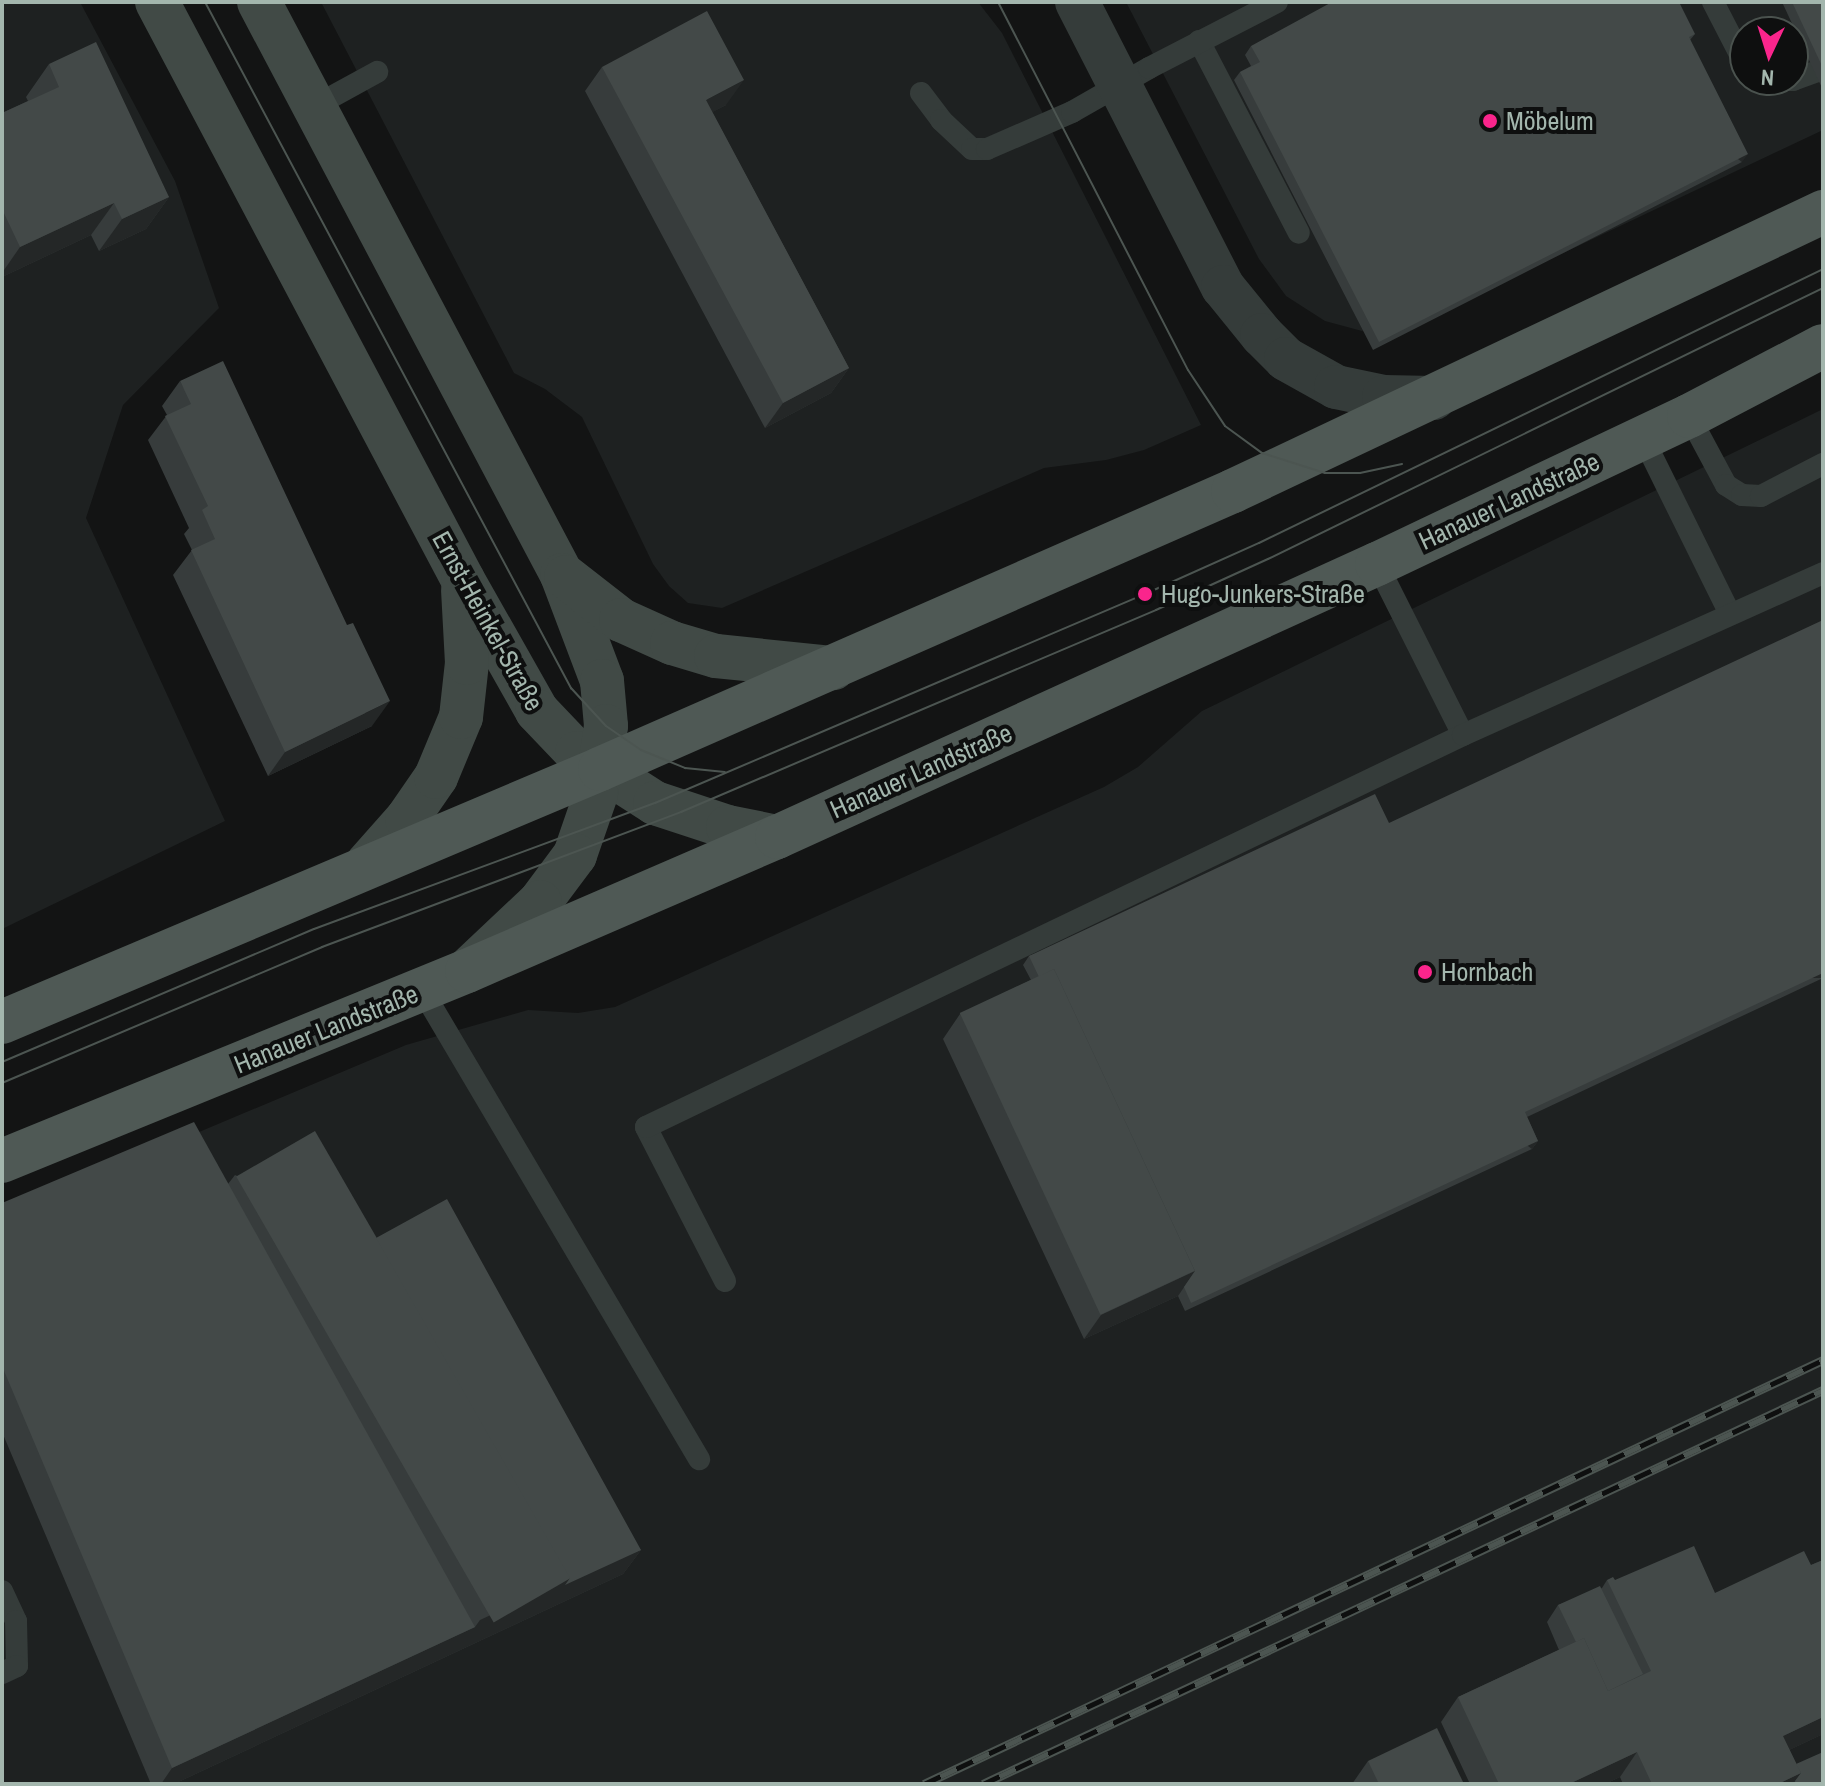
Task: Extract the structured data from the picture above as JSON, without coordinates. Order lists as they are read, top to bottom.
{
  "streets": {
    "main road": ["Hanauer Landstraße", "Ernst-Heinkel-Straße"]
  },
  "crossings": [
    ["Hanauer Landstraße", "Ernst-Heinkel-Straße"]
  ],
  "places": ["Möbelum", "Hugo-Junkers-Straße", "Hornbach"],
  "north": "bottom"
}
